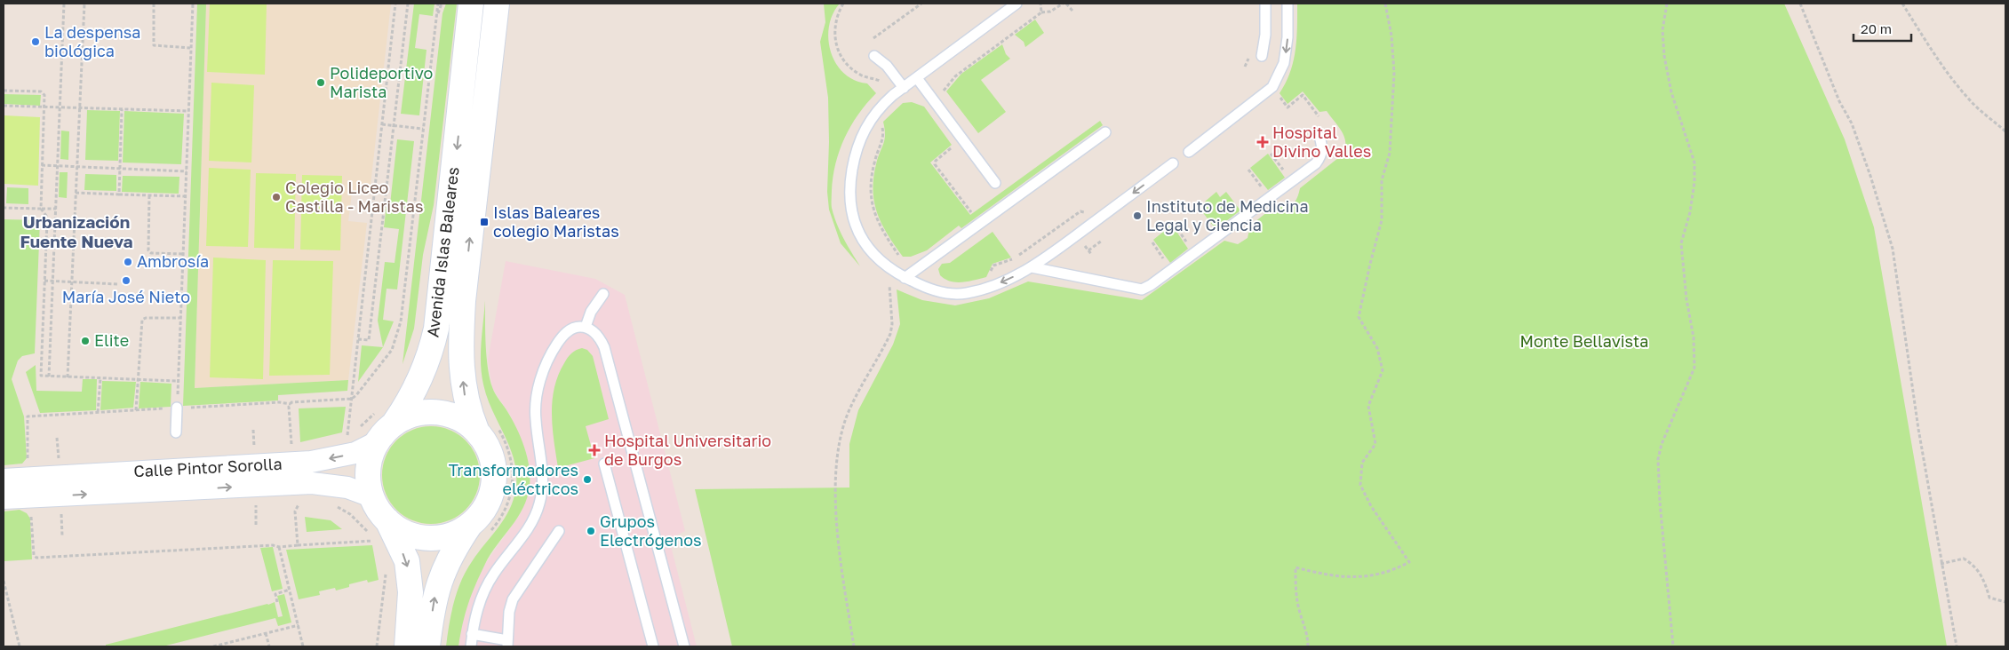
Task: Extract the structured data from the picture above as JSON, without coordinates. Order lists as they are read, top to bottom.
{
  "streets": {
    "main road": ["Avenida Islas Baleares"],
    "street": ["Calle Pintor Sorolla"]
  },
  "crossings": [
    ["Avenida Islas Baleares", "Calle Pintor Sorolla"]
  ],
  "districts": ["Urbanización Fuente Nueva"],
  "parks": ["Monte Bellavista"],
  "places": {
    "other": [
      "La despensa biológica",
      "Polideportivo Marista",
      "Colegio Liceo Castilla - Maristas",
      "Instituto de Medicina Legal y Ciencia",
      "Ambrosía",
      "María José Nieto",
      "Elite",
      "Transformadores eléctricos",
      "Grupos Electrógenos"
    ],
    "health": ["Hospital Divino Valles", "Hospital Universitario de Burgos"],
    "transit": ["Islas Baleares colegio Maristas"]
  },
  "scale_bar": "20 m"
}
